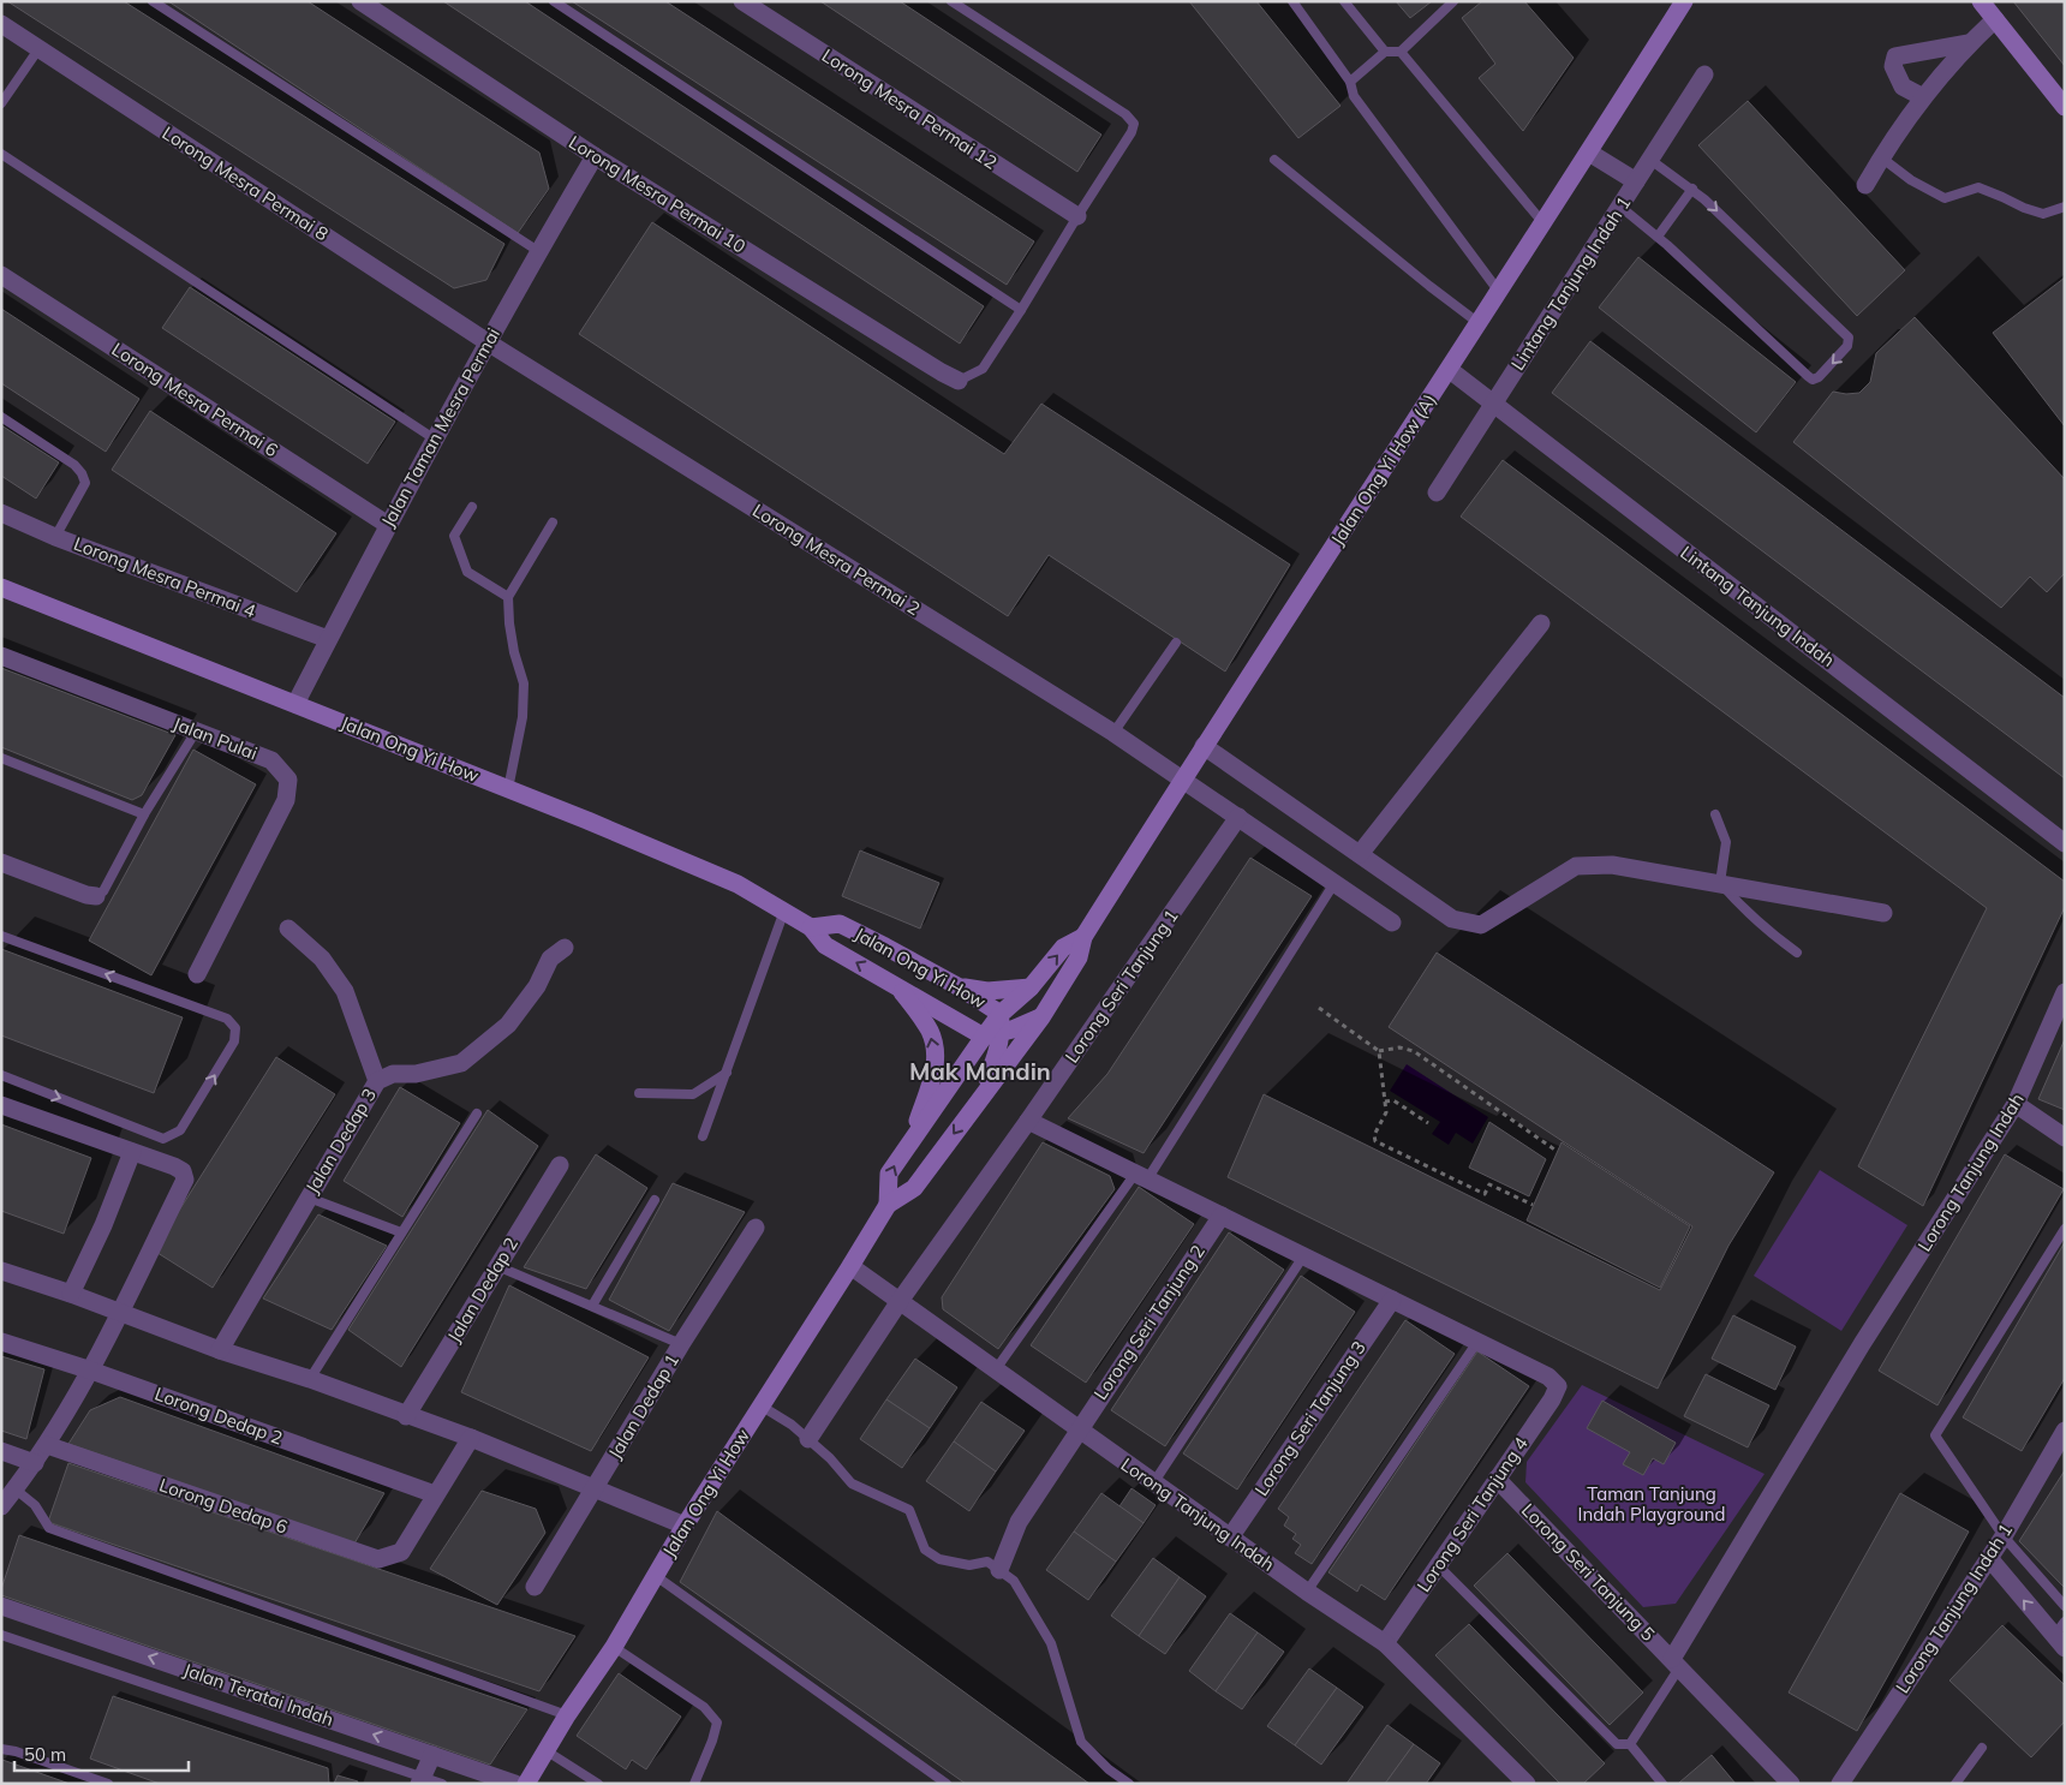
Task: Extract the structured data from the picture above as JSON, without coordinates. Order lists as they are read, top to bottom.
{
  "streets": {
    "main road": ["Jalan Ong Yi How (A)", "Jalan Ong Yi How"],
    "street": [
      "Lorong Mesra Permai 12",
      "Lorong Mesra Permai 8",
      "Lorong Mesra Permai 10",
      "Lintang Tanjung Indah 1",
      "Lorong Mesra Permai 6",
      "Jalan Taman Mesra Permai",
      "Lorong Mesra Permai 2",
      "Lorong Mesra Permai 4",
      "Lintang Tanjung Indah",
      "Jalan Pulai",
      "Lorong Seri Tanjung 1",
      "Jalan Dedap 3",
      "Lorong Tanjung Indah",
      "Jalan Dedap 2",
      "Lorong Seri Tanjung 2",
      "Jalan Dedap 1",
      "Lorong Dedap 2",
      "Lorong Seri Tanjung 3",
      "Lorong Dedap 6",
      "Lorong Seri Tanjung 4",
      "Lorong Seri Tanjung 5",
      "Lorong Tanjung Indah 1",
      "Jalan Teratai Indah"
    ]
  },
  "crossings": [
    ["Lorong Mesra Permai 8", "Jalan Taman Mesra Permai"],
    ["Lorong Mesra Permai 8", "Lorong Mesra Permai 2"],
    ["Lorong Mesra Permai 10", "Jalan Taman Mesra Permai"],
    ["Lintang Tanjung Indah 1", "Lintang Tanjung Indah"],
    ["Lorong Mesra Permai 6", "Jalan Taman Mesra Permai"],
    ["Jalan Taman Mesra Permai", "Lorong Mesra Permai 2"],
    ["Jalan Taman Mesra Permai", "Lorong Mesra Permai 4"],
    ["Jalan Taman Mesra Permai", "Jalan Ong Yi How"],
    ["Jalan Ong Yi How (A)", "Lorong Mesra Permai 2"],
    ["Jalan Ong Yi How (A)", "Lintang Tanjung Indah"],
    ["Jalan Ong Yi How (A)", "Jalan Ong Yi How"],
    ["Lorong Mesra Permai 2", "Lorong Seri Tanjung 1"],
    ["Jalan Ong Yi How", "Lorong Tanjung Indah"],
    ["Lorong Seri Tanjung 1", "Lorong Tanjung Indah"],
    ["Lorong Tanjung Indah", "Lorong Seri Tanjung 2"],
    ["Lorong Tanjung Indah", "Lorong Seri Tanjung 3"],
    ["Lorong Tanjung Indah", "Lorong Seri Tanjung 4"],
    ["Lorong Tanjung Indah", "Lorong Seri Tanjung 5"],
    ["Lorong Dedap 2", "Lorong Dedap 6"],
    ["Lorong Seri Tanjung 4", "Lorong Seri Tanjung 5"]
  ],
  "one_way": ["Jalan Teratai Indah"],
  "districts": ["Mak Mandin"],
  "parks": ["Taman Tanjung Indah Playground"],
  "scale_bar": "50 m"
}
